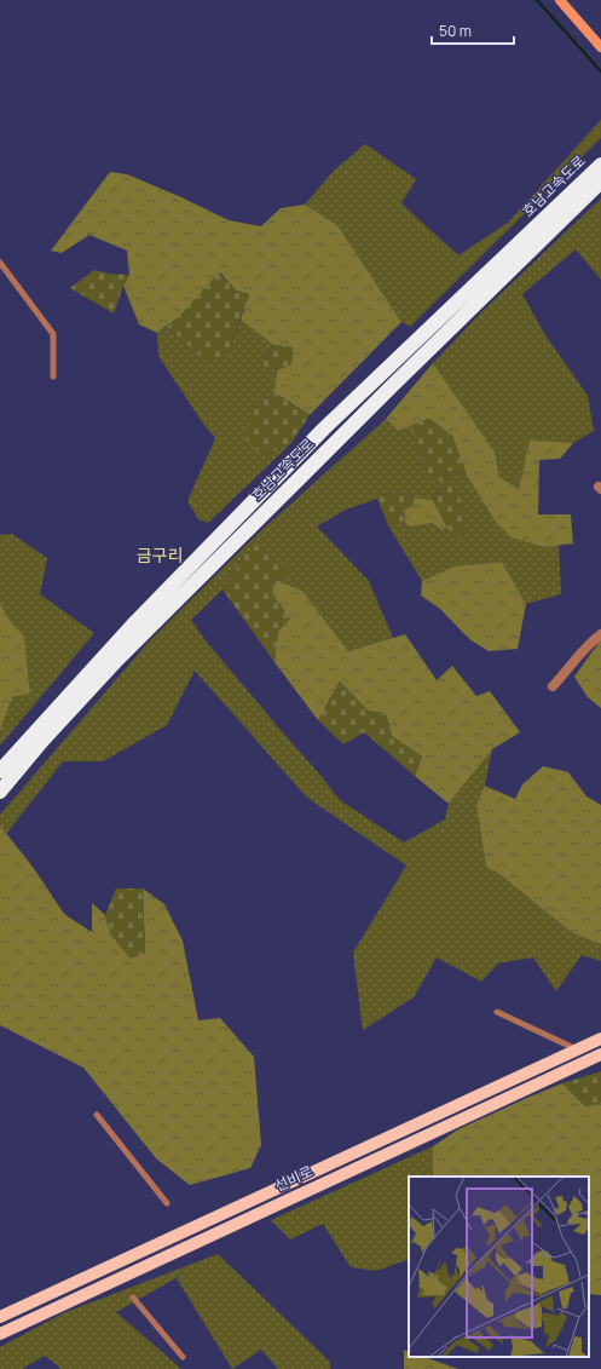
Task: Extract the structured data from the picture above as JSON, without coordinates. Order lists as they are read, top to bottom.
{
  "streets": {
    "highway": ["호남고속도로"],
    "main road": ["선비로"]
  },
  "districts": ["금구리"],
  "scale_bar": "50 m"
}
